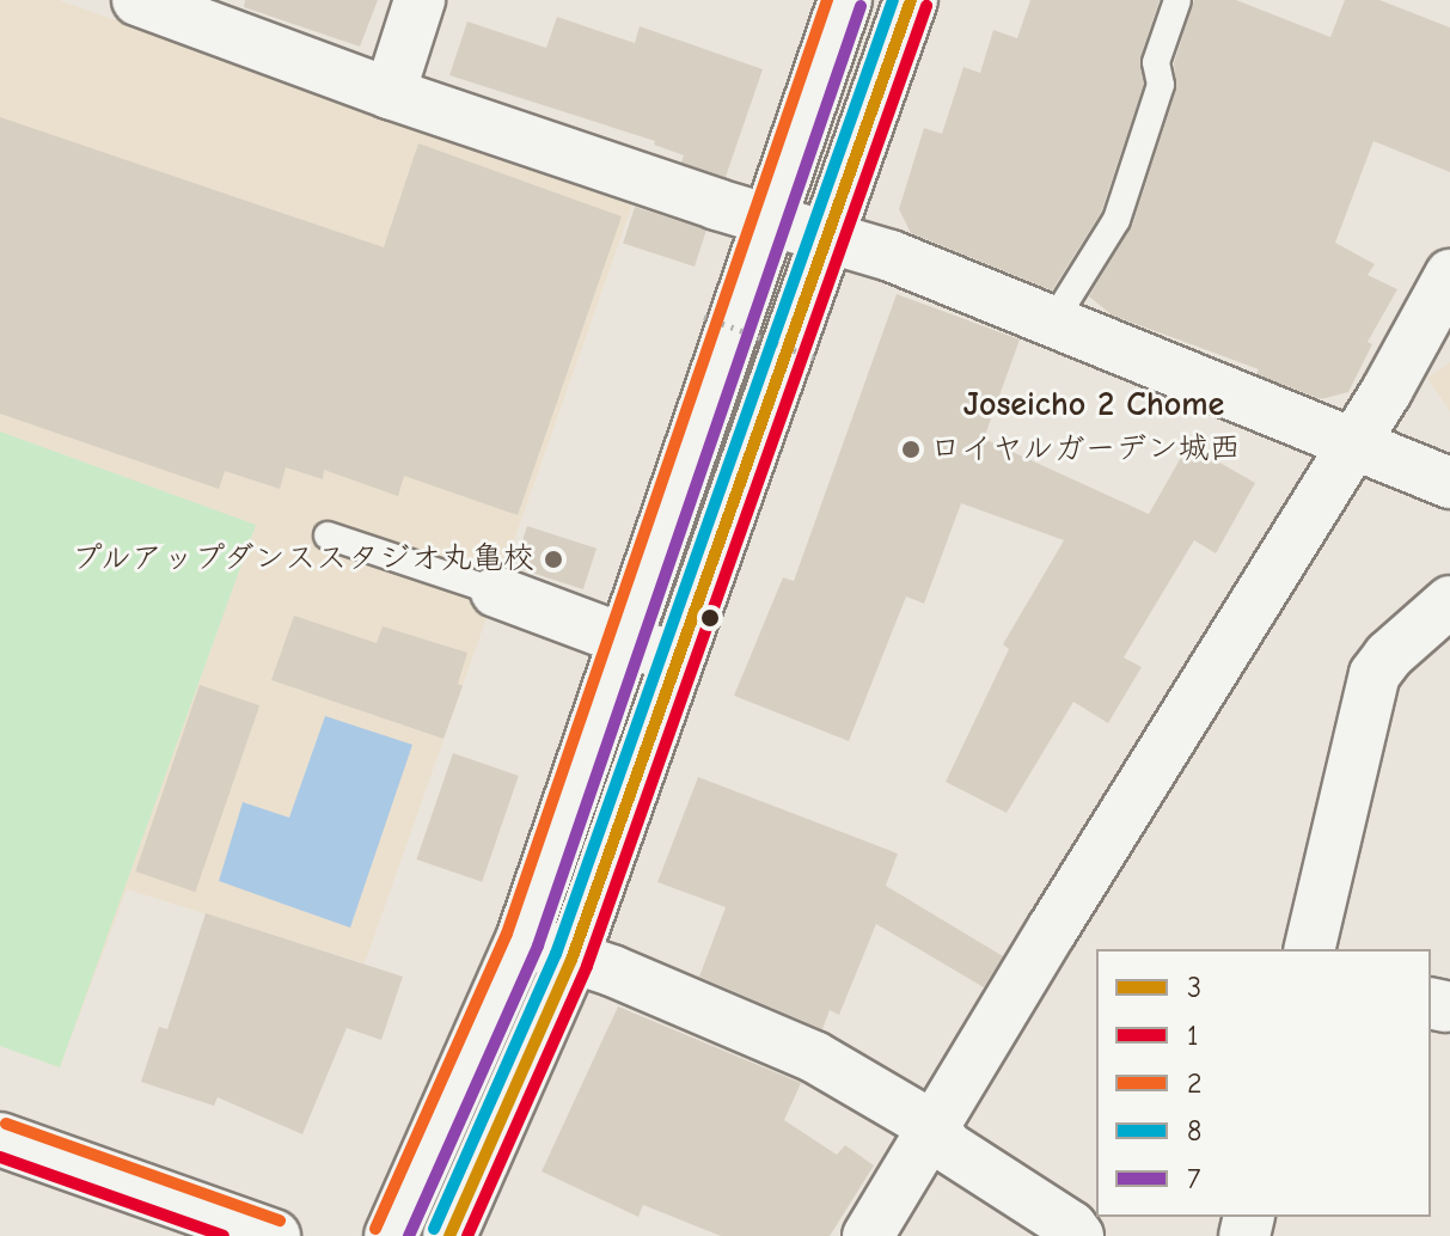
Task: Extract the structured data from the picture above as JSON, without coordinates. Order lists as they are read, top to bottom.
{
  "districts": ["Joseicho 2 Chome"],
  "places": ["ロイヤルガーデン城西", "プルアップダンススタジオ丸亀校"],
  "lines": [
    "transit line 3",
    "transit line 2",
    "transit line 8",
    "transit line 1",
    "transit line 7"
  ],
  "legend": [
    "3",
    "1",
    "2",
    "8",
    "7"
  ]
}
